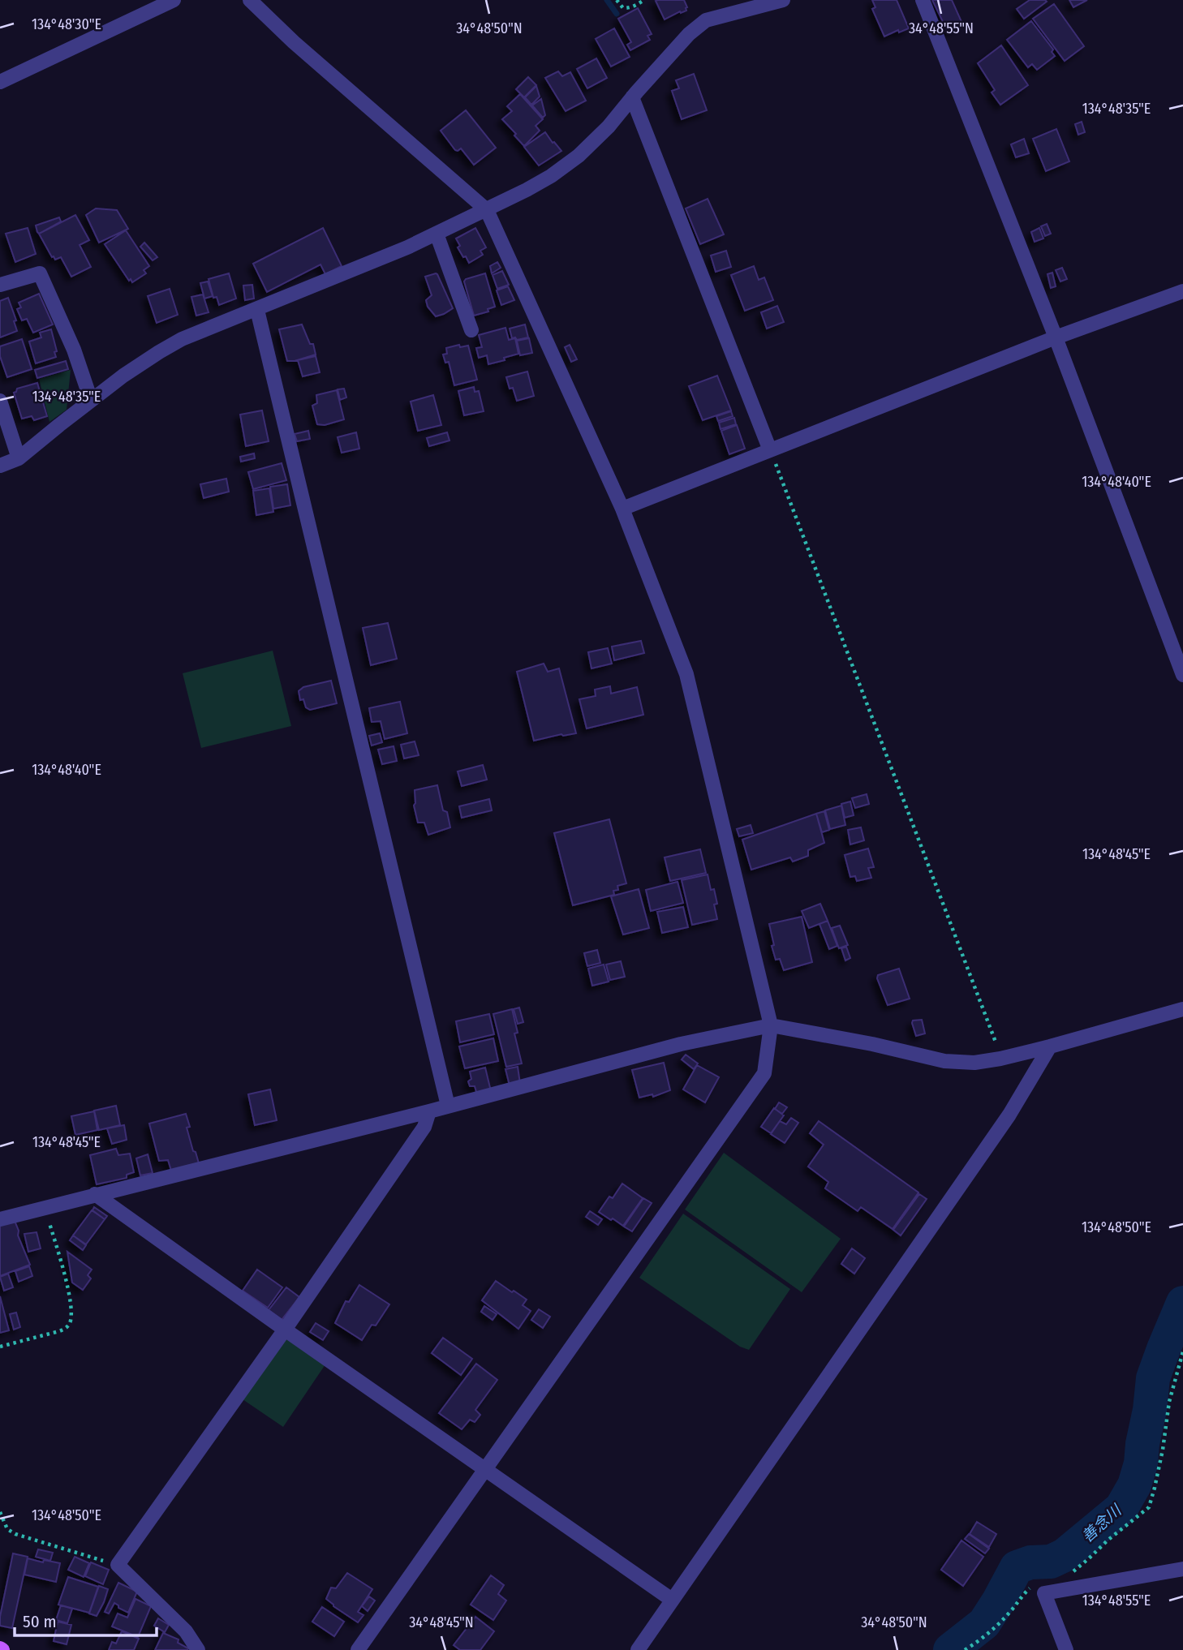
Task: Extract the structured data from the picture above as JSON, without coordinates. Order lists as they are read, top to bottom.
{
  "water": ["善念川"],
  "scale_bar": "50 m",
  "coordinates": [
    "134°48'30\"E",
    "34°48'50\"N",
    "34°48'55\"N",
    "134°48'35\"E",
    "134°48'40\"E",
    "134°48'45\"E",
    "134°48'50\"E",
    "134°48'55\"E",
    "34°48'45\"N"
  ]
}
